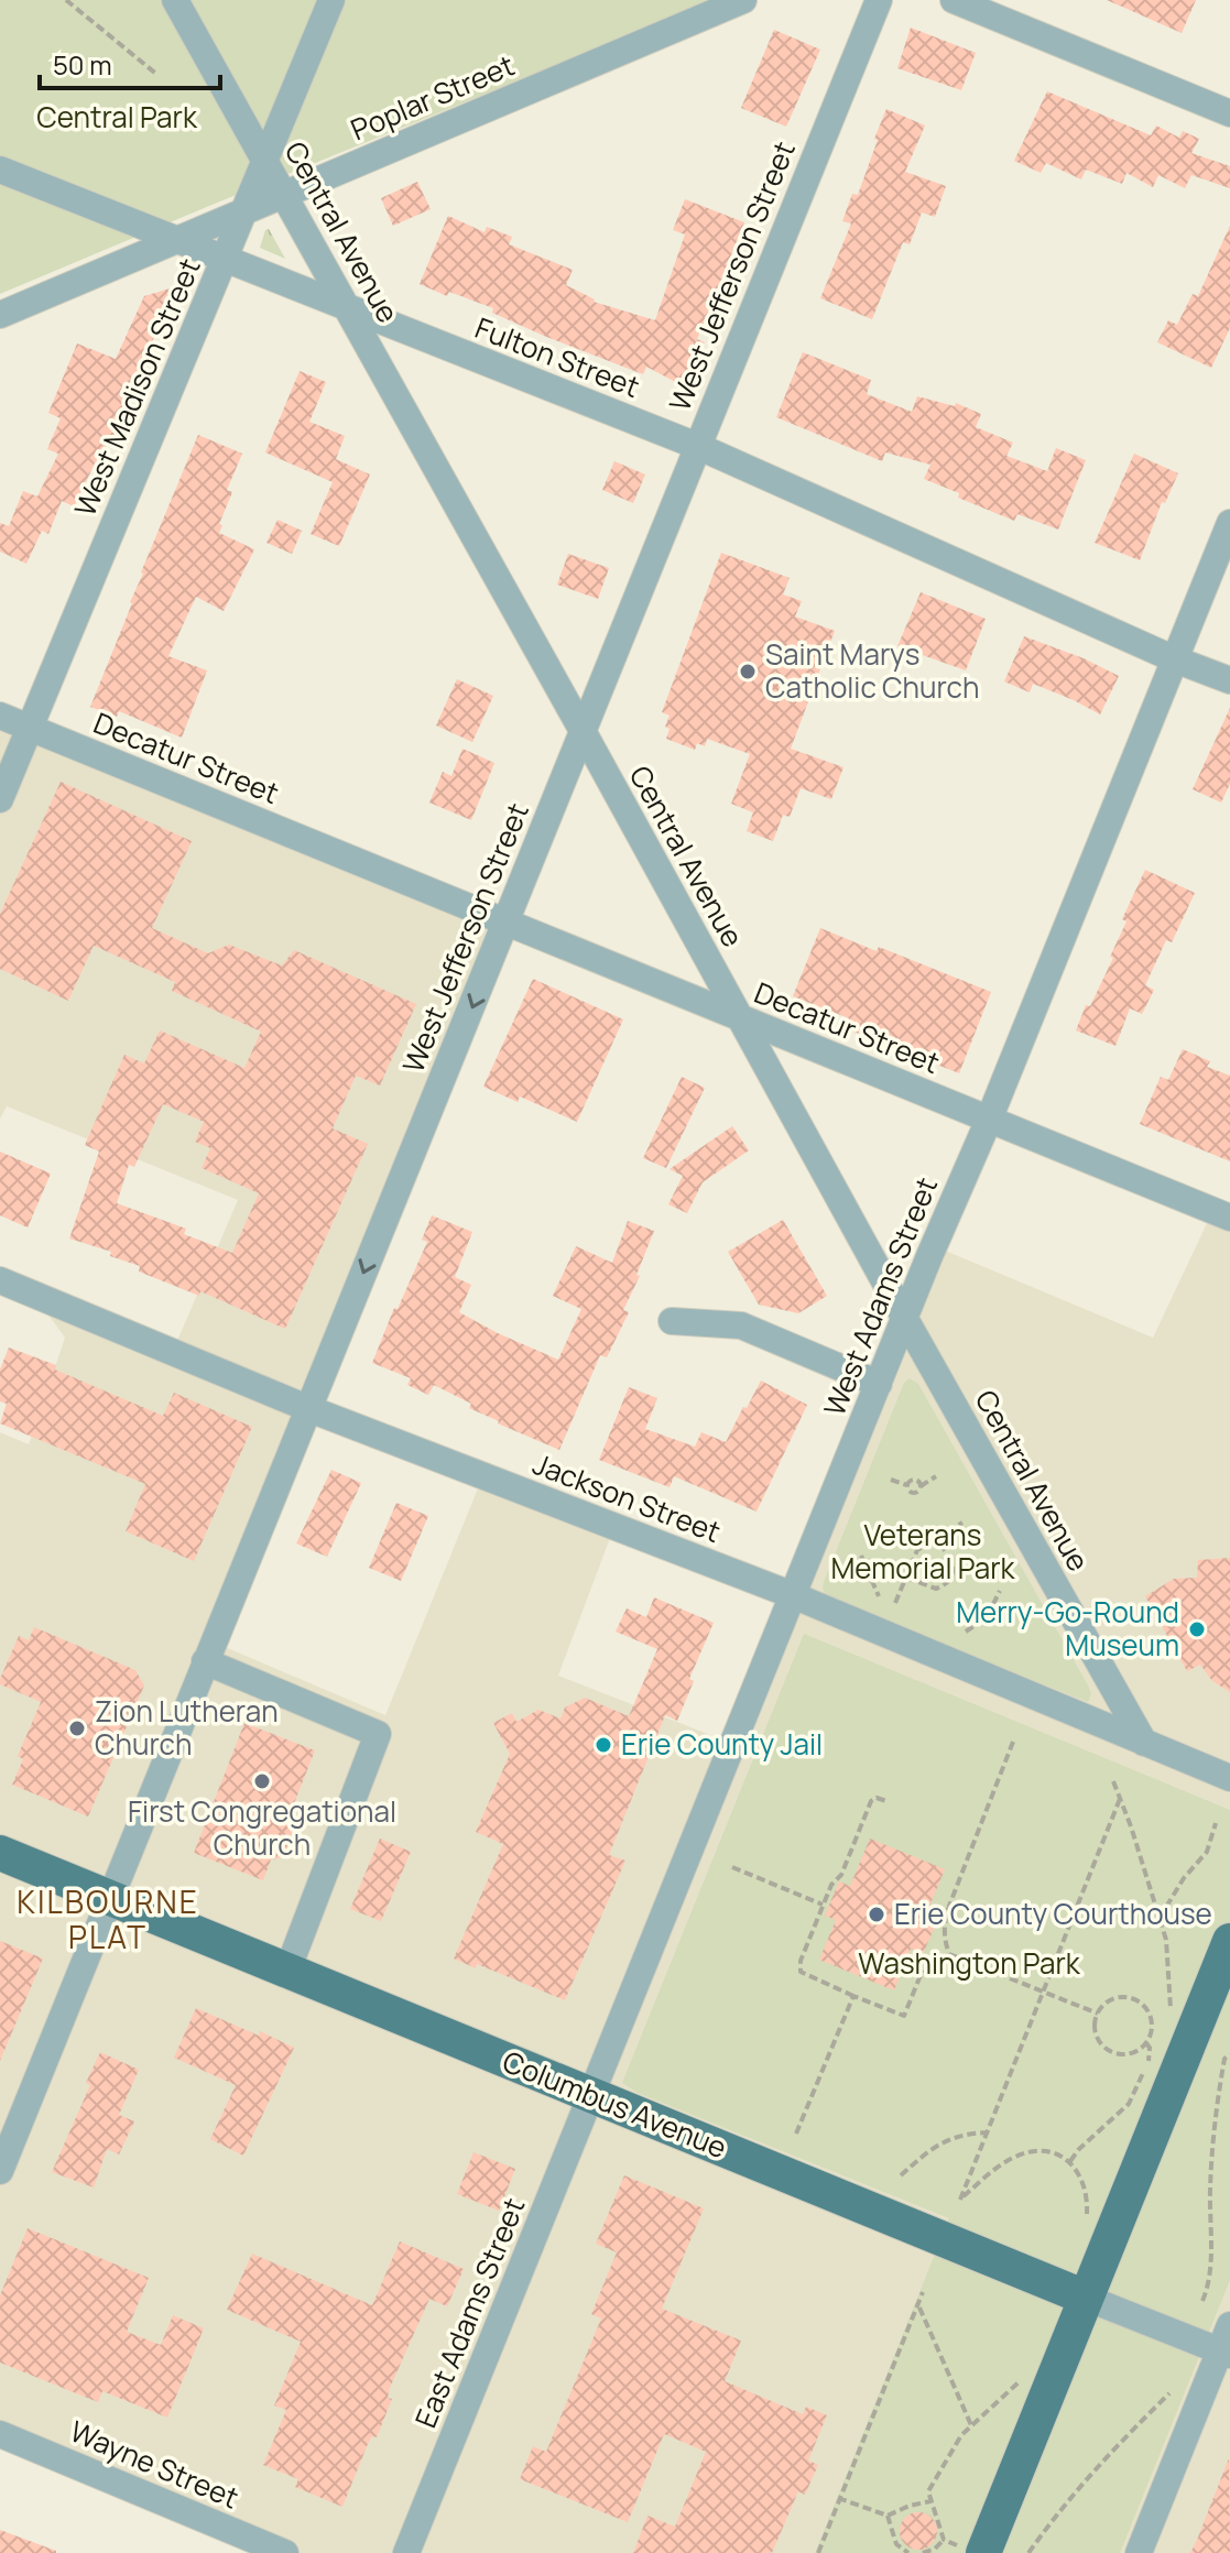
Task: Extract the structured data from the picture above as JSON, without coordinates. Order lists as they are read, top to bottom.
{
  "streets": {
    "main road": ["Columbus Avenue"],
    "street": [
      "Poplar Street",
      "Central Avenue",
      "West Jefferson Street",
      "Fulton Street",
      "West Madison Street",
      "Decatur Street",
      "West Adams Street",
      "Jackson Street",
      "East Adams Street",
      "Wayne Street"
    ]
  },
  "crossings": [
    ["Poplar Street", "Central Avenue"],
    ["Poplar Street", "Fulton Street"],
    ["Poplar Street", "West Madison Street"],
    ["Central Avenue", "West Jefferson Street"],
    ["Central Avenue", "Fulton Street"],
    ["Central Avenue", "West Madison Street"],
    ["Central Avenue", "Decatur Street"],
    ["Central Avenue", "West Adams Street"],
    ["Central Avenue", "Jackson Street"],
    ["West Jefferson Street", "Fulton Street"],
    ["West Jefferson Street", "Decatur Street"],
    ["West Jefferson Street", "Jackson Street"],
    ["West Jefferson Street", "Columbus Avenue"],
    ["Fulton Street", "West Madison Street"],
    ["Fulton Street", "West Adams Street"],
    ["West Madison Street", "Decatur Street"],
    ["Decatur Street", "West Adams Street"],
    ["West Adams Street", "Jackson Street"],
    ["West Adams Street", "Columbus Avenue"],
    ["West Adams Street", "East Adams Street"],
    ["Columbus Avenue", "East Adams Street"]
  ],
  "districts": ["KILBOURNE PLAT"],
  "parks": ["Central Park", "Veterans Memorial Park", "Washington Park"],
  "places": [
    "Saint Marys Catholic Church",
    "Merry-Go-Round Museum",
    "Zion Lutheran Church",
    "Erie County Jail",
    "First Congregational Church",
    "Erie County Courthouse"
  ],
  "scale_bar": "50 m"
}
